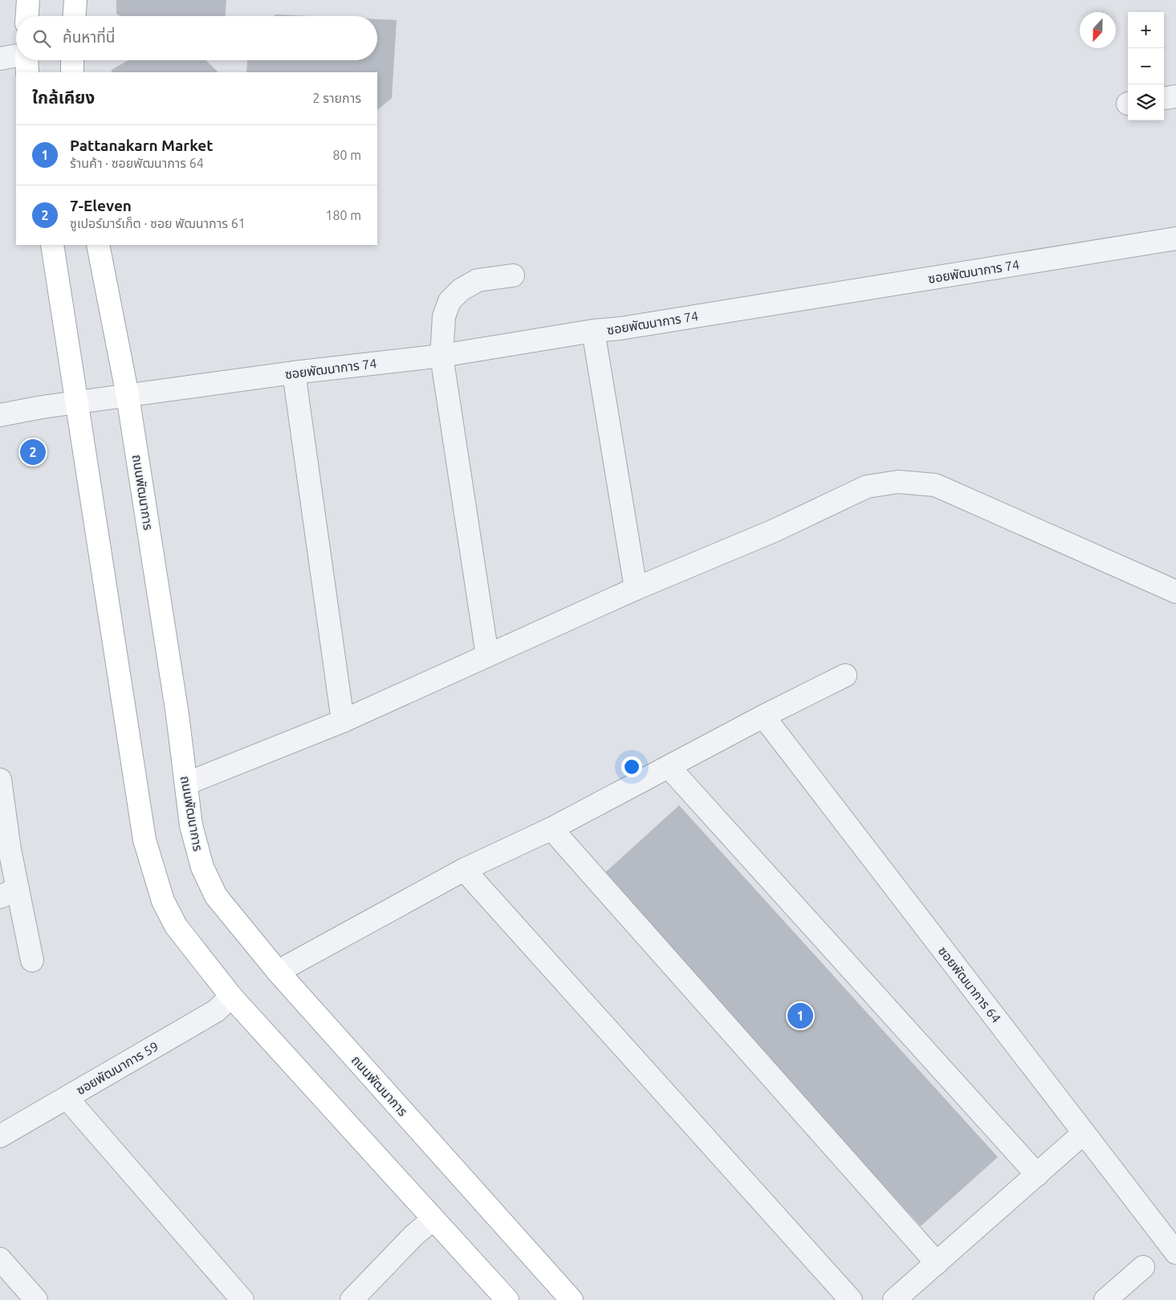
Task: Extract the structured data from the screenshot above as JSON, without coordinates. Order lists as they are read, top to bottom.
{
  "streets": {
    "main road": ["ถนนพัฒนาการ"],
    "street": ["ซอยพัฒนาการ 74", "ซอยพัฒนาการ 64", "ซอยพัฒนาการ 59"]
  },
  "crossings": [
    ["ซอยพัฒนาการ 74", "ถนนพัฒนาการ"]
  ],
  "north": "bottom",
  "page": {
    "map_buttons": ["+", "−"],
    "search": "ค้นหาที่นี่",
    "heading": ["ใกล้เคียง", "2 รายการ"],
    "list": [
      {
        "mark": "1",
        "name": "Pattanakarn Market",
        "note": "ร้านค้า · ซอยพัฒนาการ 64",
        "value": "80 m"
      },
      {
        "mark": "2",
        "name": "7-Eleven",
        "note": "ซูเปอร์มาร์เก็ต · ซอย พัฒนาการ 61",
        "value": "180 m"
      }
    ],
    "pins": ["2", "1"]
  }
}
